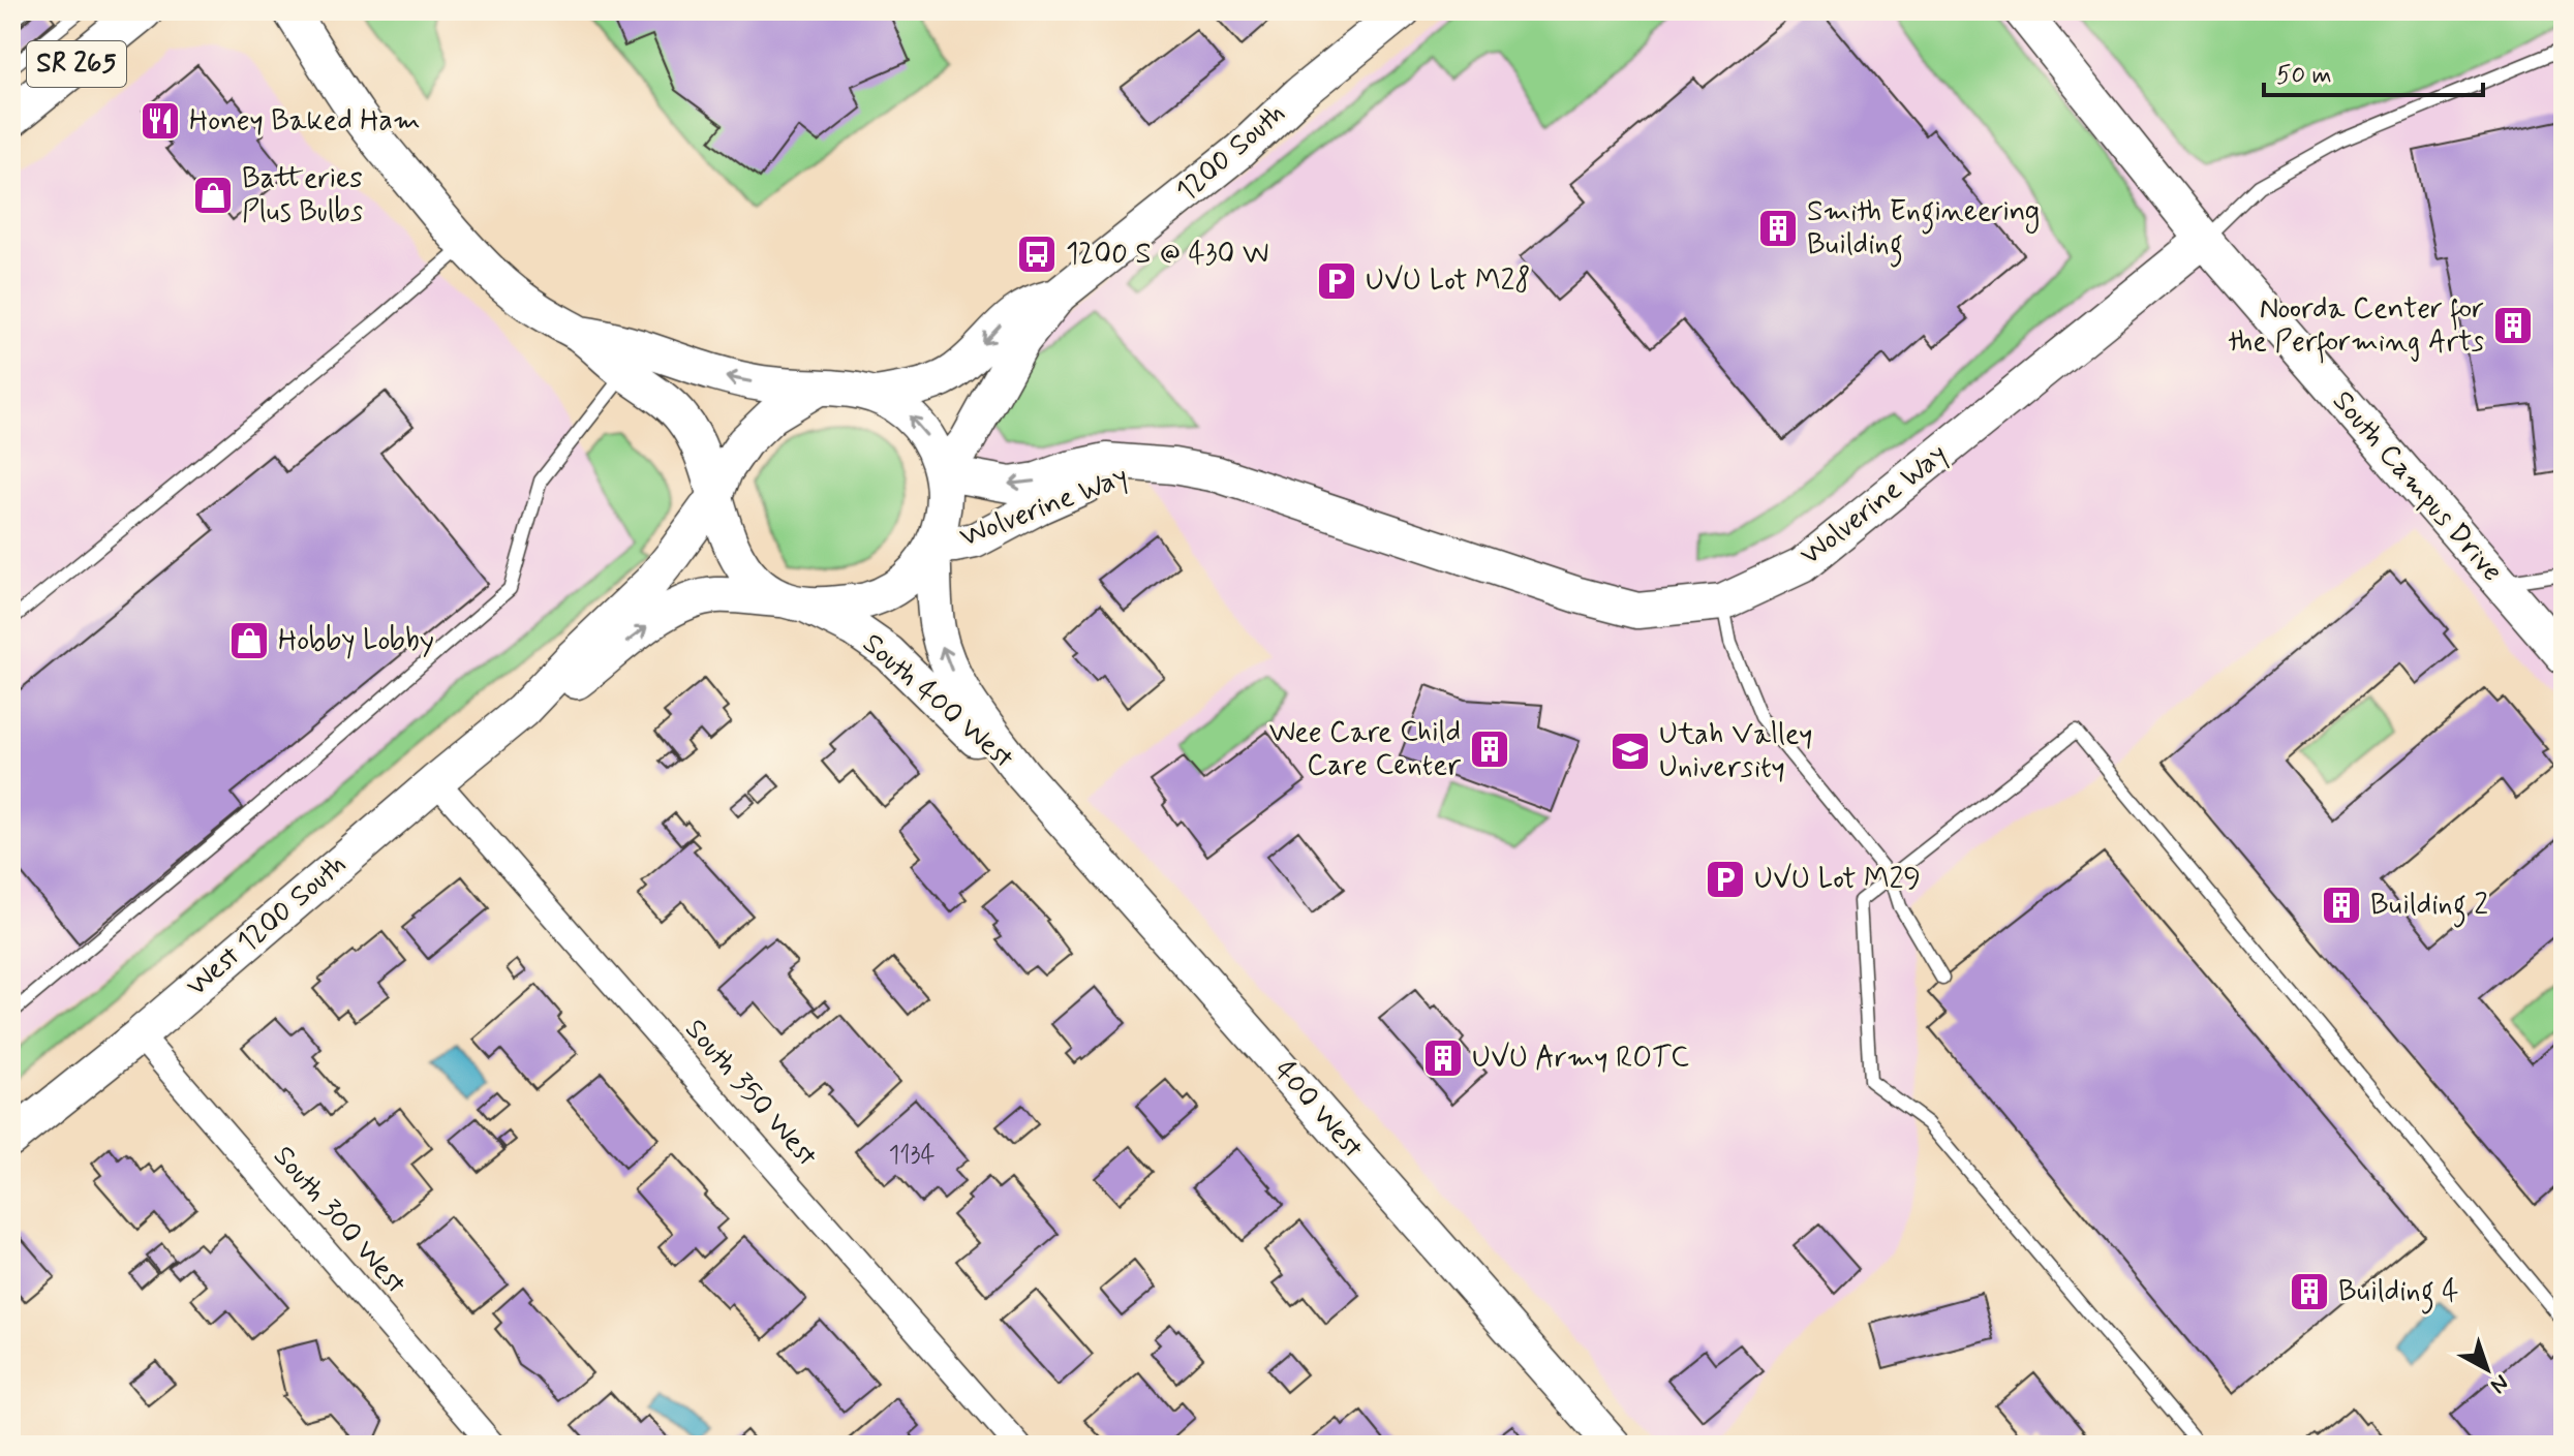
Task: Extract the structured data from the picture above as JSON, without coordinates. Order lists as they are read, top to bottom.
{
  "streets": {
    "main road": ["SR 265"],
    "street": [
      "1200 South",
      "South Campus Drive",
      "Wolverine Way",
      "South 400 West",
      "West 1200 South",
      "South 350 West",
      "400 West",
      "South 300 West"
    ]
  },
  "crossings": [
    ["1200 South", "Wolverine Way"],
    ["1200 South", "South 400 West"],
    ["1200 South", "West 1200 South"],
    ["South Campus Drive", "Wolverine Way"],
    ["Wolverine Way", "South 400 West"],
    ["Wolverine Way", "West 1200 South"],
    ["South 400 West", "West 1200 South"],
    ["South 400 West", "400 West"],
    ["West 1200 South", "South 350 West"],
    ["West 1200 South", "South 300 West"]
  ],
  "places": {
    "restaurant": ["Honey Baked Ham"],
    "shop": ["Batteries Plus Bulbs", "Hobby Lobby"],
    "building": [
      "Smith Engineering Building",
      "Noorda Center for the Performing Arts",
      "Wee Care Child Care Center",
      "Building 2",
      "UVU Army ROTC",
      "Building 4"
    ],
    "bus stop": ["1200 S @ 430 W"],
    "parking": ["UVU Lot M28", "UVU Lot M29"],
    "school or university": ["Utah Valley University"]
  },
  "house_numbers": ["1134"],
  "scale_bar": "50 m",
  "north": "bottom right"
}
